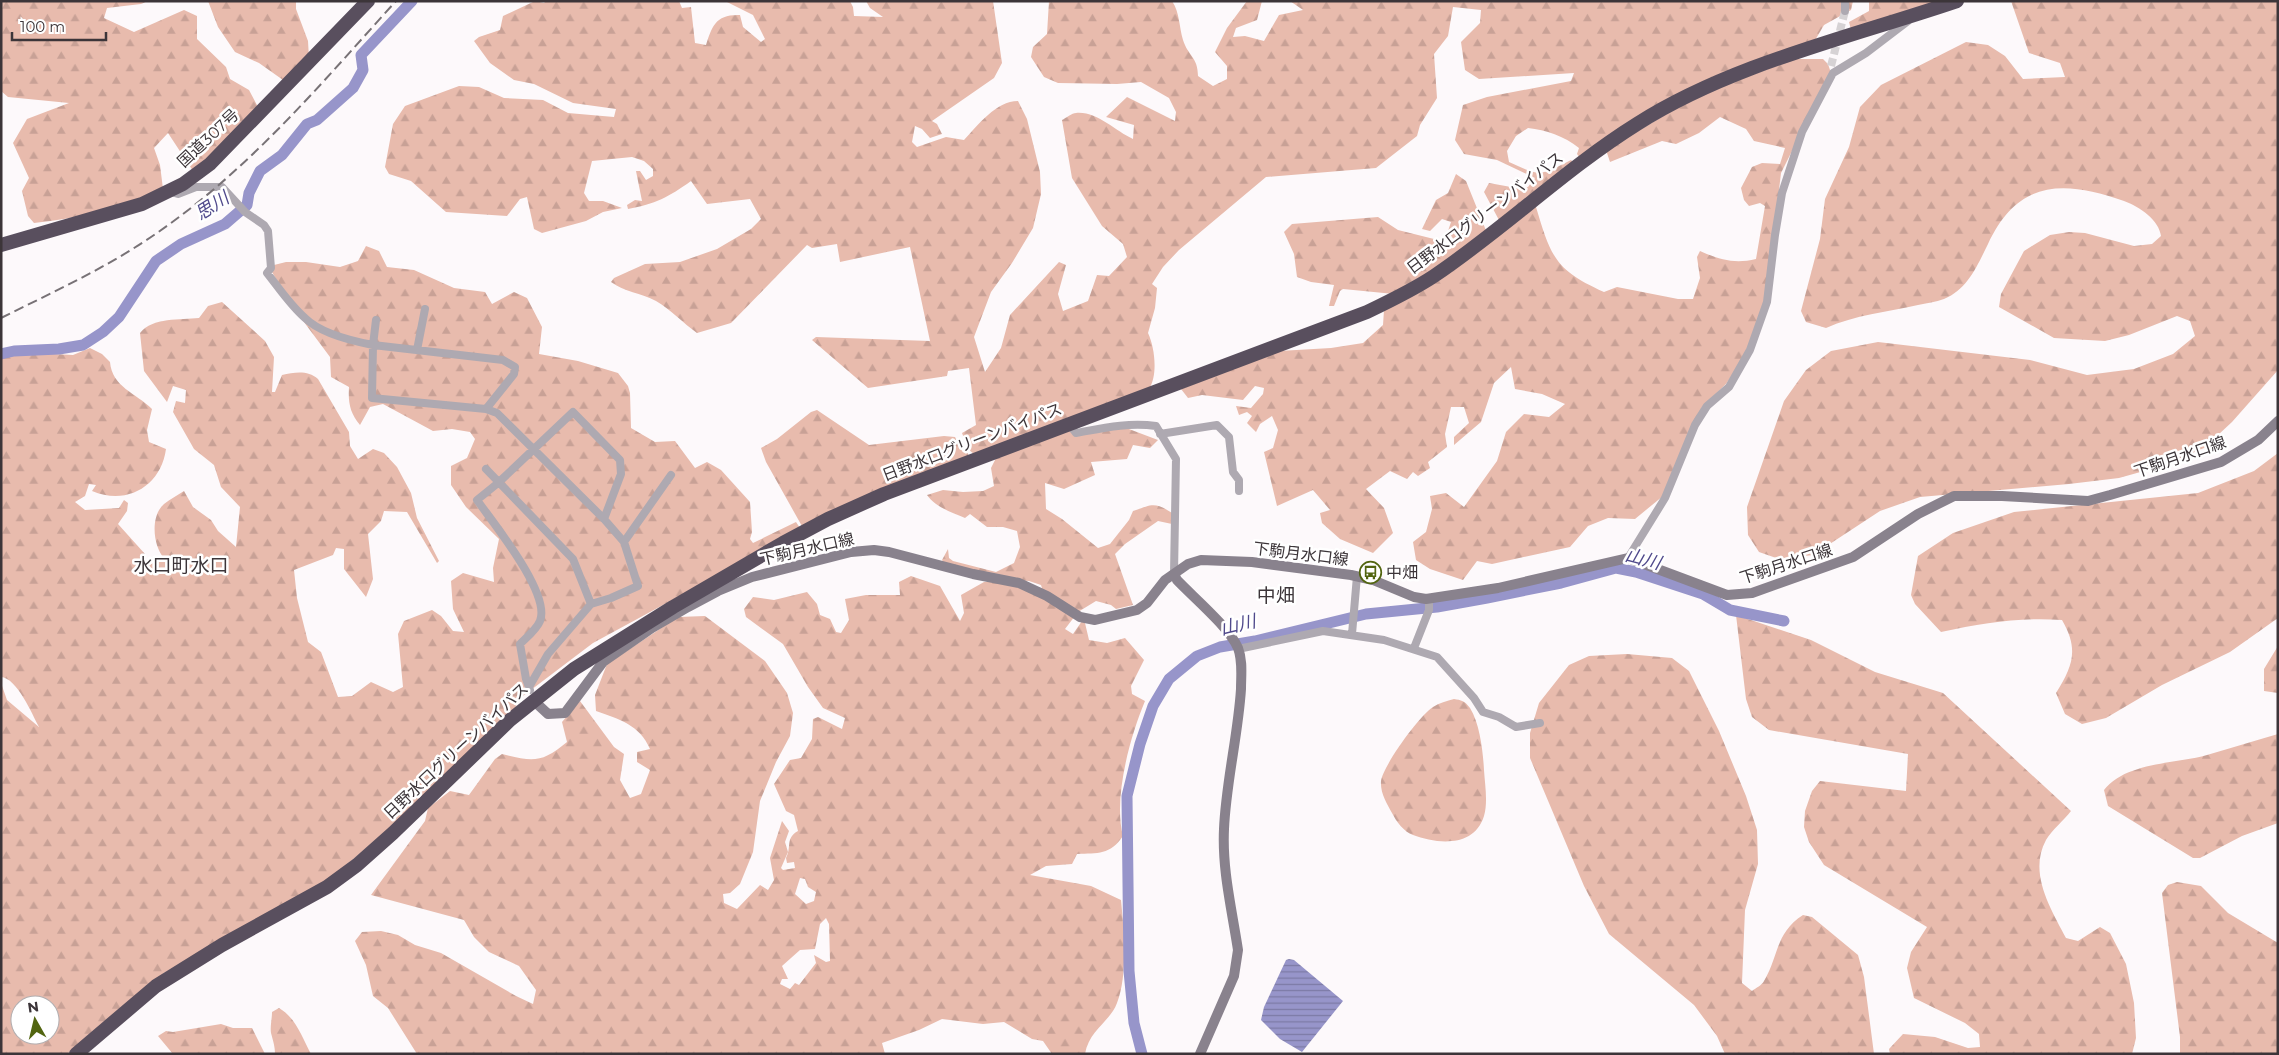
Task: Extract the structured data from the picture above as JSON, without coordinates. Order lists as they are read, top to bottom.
{
  "streets": {
    "highway": ["国道307号", "日野水口グリーンバイパス"],
    "main road": ["下駒月水口線"]
  },
  "districts": ["水口町水口", "中畑"],
  "water": ["思川", "山川"],
  "places": {
    "bus stop": ["中畑"]
  },
  "scale_bar": "100 m",
  "north": "top"
}
